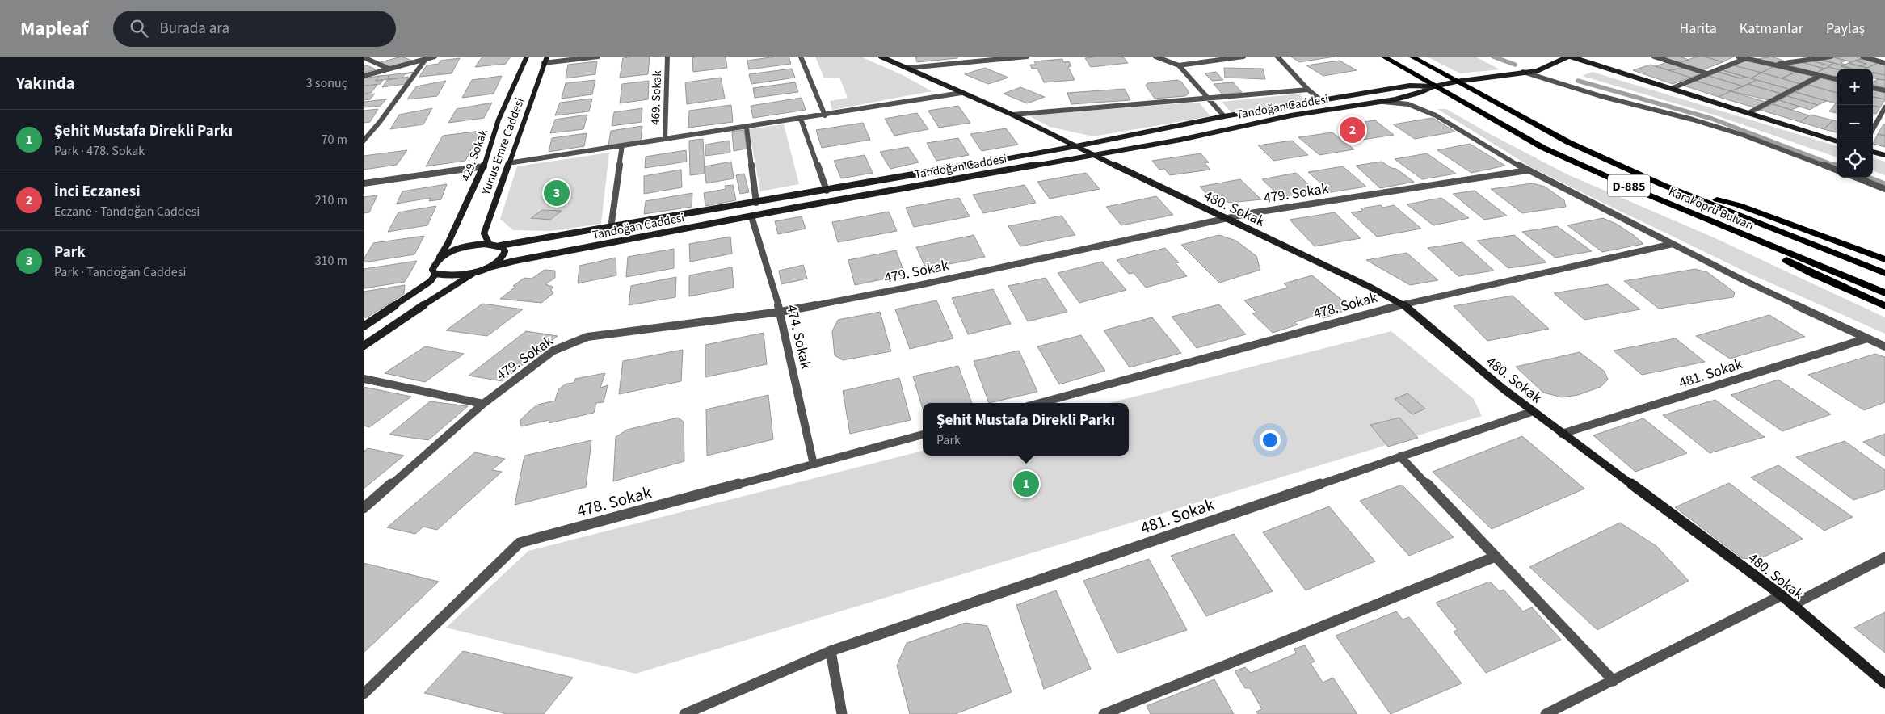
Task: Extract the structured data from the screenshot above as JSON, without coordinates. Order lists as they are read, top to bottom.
{
  "streets": {
    "highway": ["D-885", "Karaköprü Bulvarı"],
    "main road": [
      "Tandoğan Caddesi",
      "Yunus Emre Caddesi",
      "429. Sokak",
      "480. Sokak"
    ],
    "street": [
      "469. Sokak",
      "479. Sokak",
      "478. Sokak",
      "474. Sokak",
      "481. Sokak"
    ]
  },
  "crossings": [
    ["Tandoğan Caddesi", "480. Sokak"],
    ["Tandoğan Caddesi", "Karaköprü Bulvarı"],
    ["Tandoğan Caddesi", "474. Sokak"],
    ["479. Sokak", "480. Sokak"],
    ["479. Sokak", "474. Sokak"],
    ["480. Sokak", "478. Sokak"],
    ["480. Sokak", "481. Sokak"],
    ["478. Sokak", "474. Sokak"]
  ],
  "page": {
    "header": "Mapleaf",
    "search": "Burada ara",
    "nav": ["Harita", "Katmanlar", "Paylaş"],
    "heading": ["Yakında", "3 sonuç"],
    "map_buttons": ["+", "−"],
    "list": [
      {
        "mark": "1",
        "name": "Şehit Mustafa Direkli Parkı",
        "note": "Park · 478. Sokak",
        "value": "70 m"
      },
      {
        "mark": "2",
        "name": "İnci Eczanesi",
        "note": "Eczane · Tandoğan Caddesi",
        "value": "210 m"
      },
      {
        "mark": "3",
        "name": "Park",
        "note": "Park · Tandoğan Caddesi",
        "value": "310 m"
      }
    ],
    "pins": ["2", "3", "1"],
    "popup": ["Şehit Mustafa Direkli Parkı", "Park"]
  }
}
